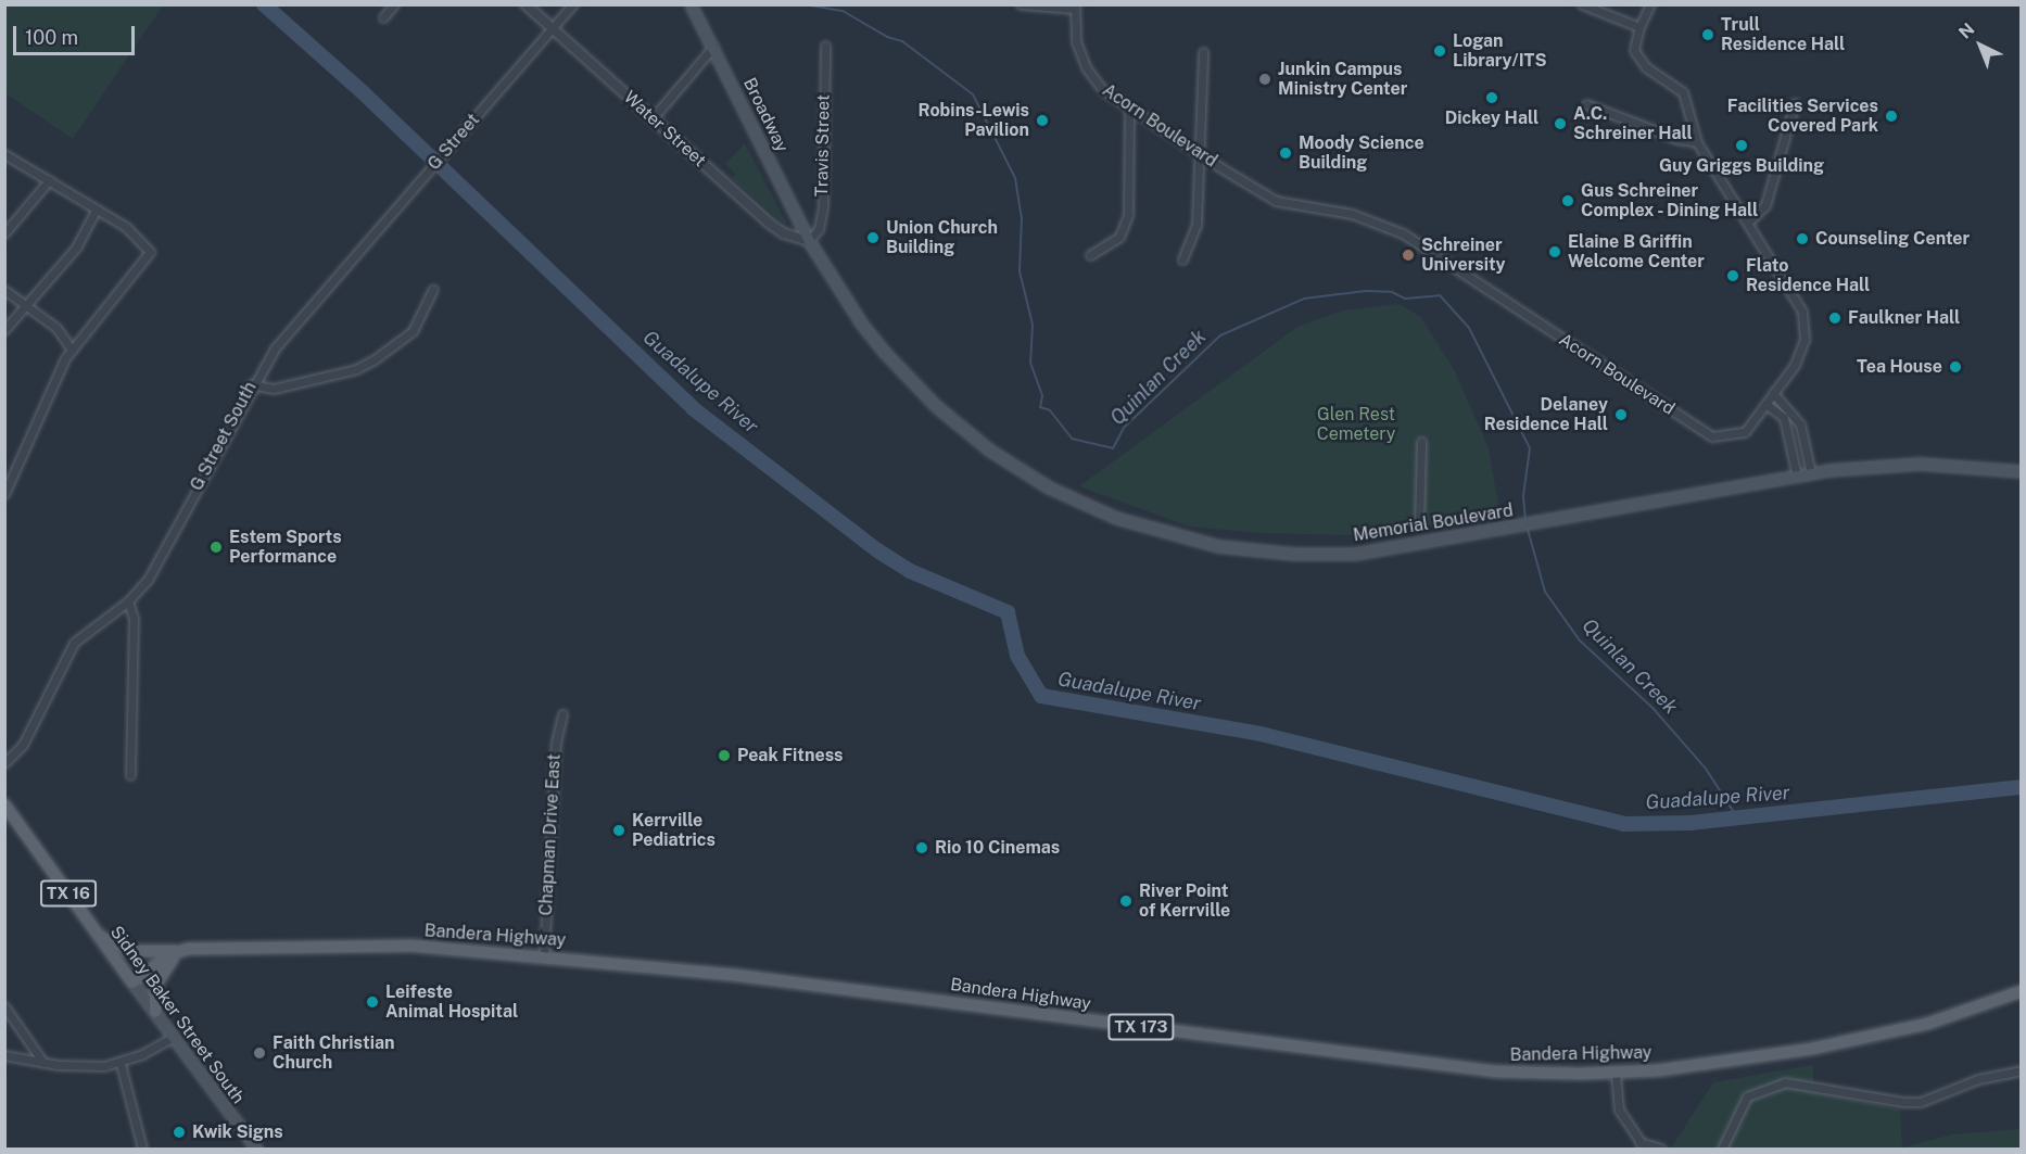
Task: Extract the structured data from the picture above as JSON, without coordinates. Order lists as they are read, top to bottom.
{
  "streets": {
    "main road": [
      "Broadway",
      "Memorial Boulevard",
      "TX 16",
      "Bandera Highway",
      "Sidney Baker Street South",
      "TX 173"
    ],
    "street": [
      "Acorn Boulevard",
      "Water Street",
      "G Street",
      "Travis Street",
      "G Street South",
      "Chapman Drive East"
    ]
  },
  "crossings": [
    ["Broadway", "Water Street"],
    ["Broadway", "Travis Street"],
    ["Broadway", "Memorial Boulevard"],
    ["Water Street", "G Street"],
    ["Water Street", "Travis Street"],
    ["Water Street", "Memorial Boulevard"],
    ["G Street", "G Street South"],
    ["Travis Street", "Memorial Boulevard"],
    ["Chapman Drive East", "Bandera Highway"],
    ["Bandera Highway", "Sidney Baker Street South"]
  ],
  "water": ["Quinlan Creek", "Guadalupe River"],
  "parks": ["Glen Rest Cemetery"],
  "places": [
    "Trull Residence Hall",
    "Logan Library/ITS",
    "Junkin Campus Ministry Center",
    "Dickey Hall",
    "Facilities Services Covered Park",
    "Robins-Lewis Pavilion",
    "A.C. Schreiner Hall",
    "Guy Griggs Building",
    "Moody Science Building",
    "Gus Schreiner Complex - Dining Hall",
    "Union Church Building",
    "Counseling Center",
    "Elaine B Griffin Welcome Center",
    "Schreiner University",
    "Flato Residence Hall",
    "Faulkner Hall",
    "Tea House",
    "Delaney Residence Hall",
    "Estem Sports Performance",
    "Peak Fitness",
    "Kerrville Pediatrics",
    "Rio 10 Cinemas",
    "River Point of Kerrville",
    "Leifeste Animal Hospital",
    "Faith Christian Church",
    "Kwik Signs"
  ],
  "scale_bar": "100 m",
  "north": "top left"
}
